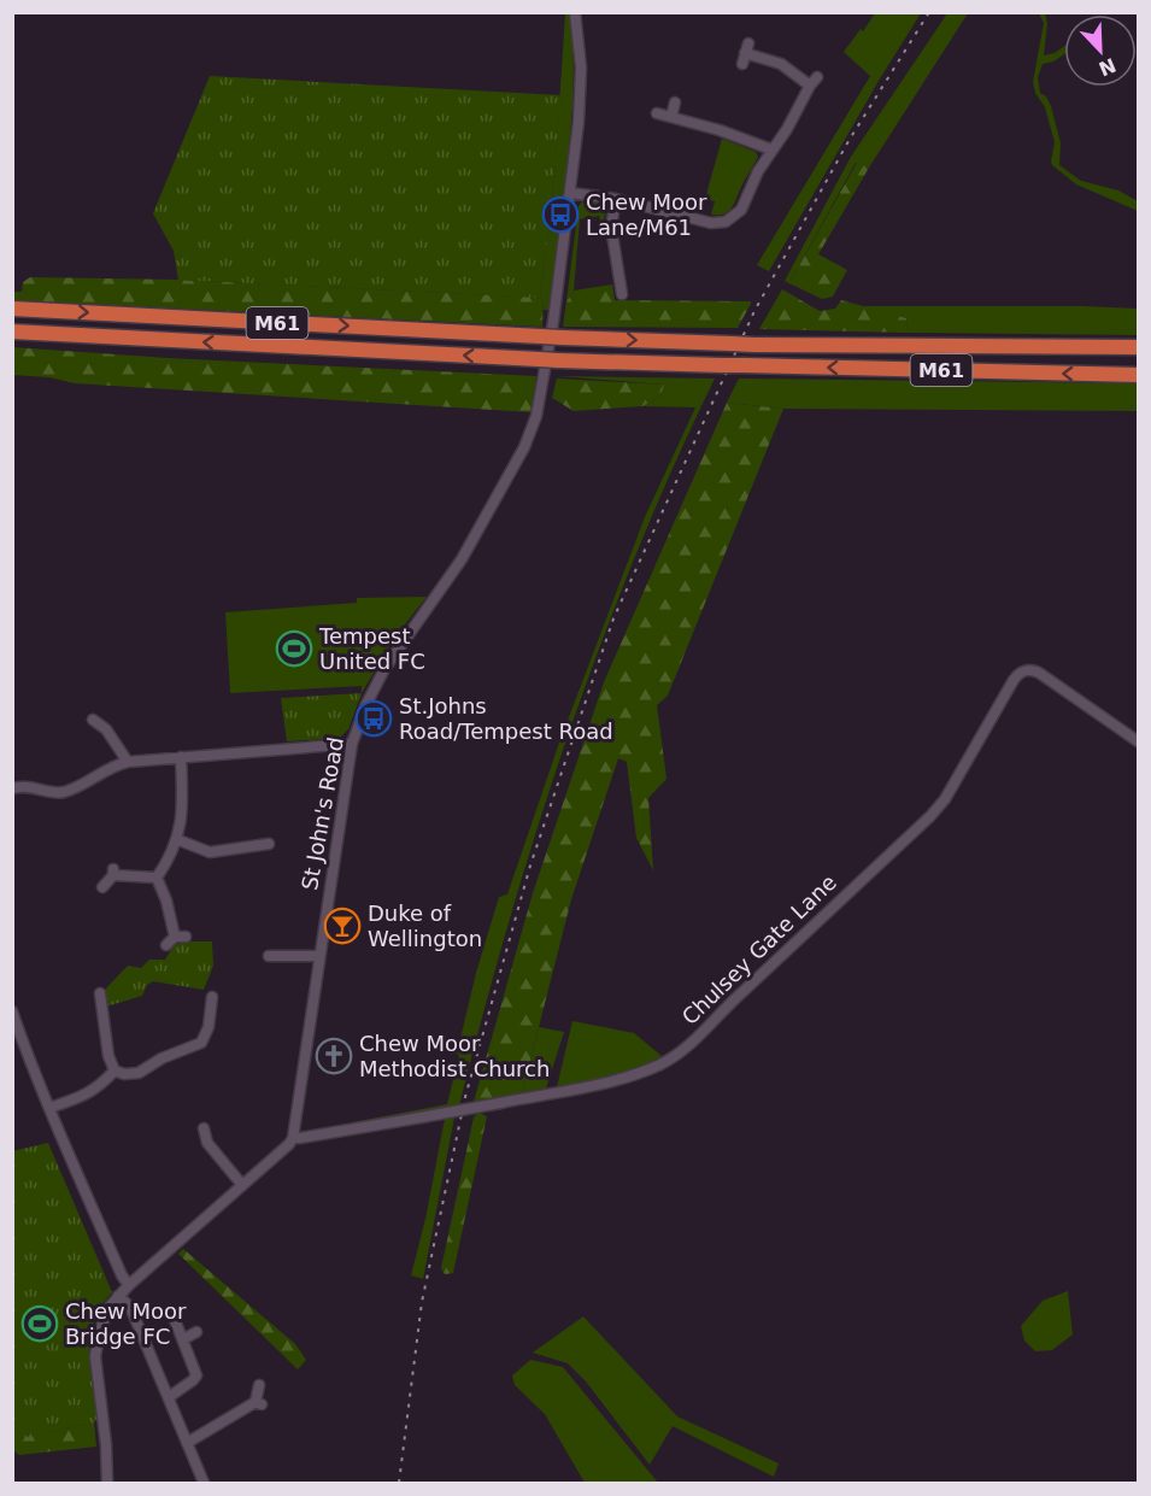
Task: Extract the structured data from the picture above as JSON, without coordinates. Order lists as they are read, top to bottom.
{
  "streets": {
    "highway": ["M61"],
    "street": ["St John's Road", "Chulsey Gate Lane"]
  },
  "crossings": [
    ["St John's Road", "Chulsey Gate Lane"]
  ],
  "places": {
    "bus stop": ["Chew Moor Lane/M61", "St.Johns Road/Tempest Road"],
    "sports": ["Tempest United FC", "Chew Moor Bridge FC"],
    "bar": ["Duke of Wellington"],
    "church": ["Chew Moor Methodist Church"]
  },
  "north": "bottom right"
}
